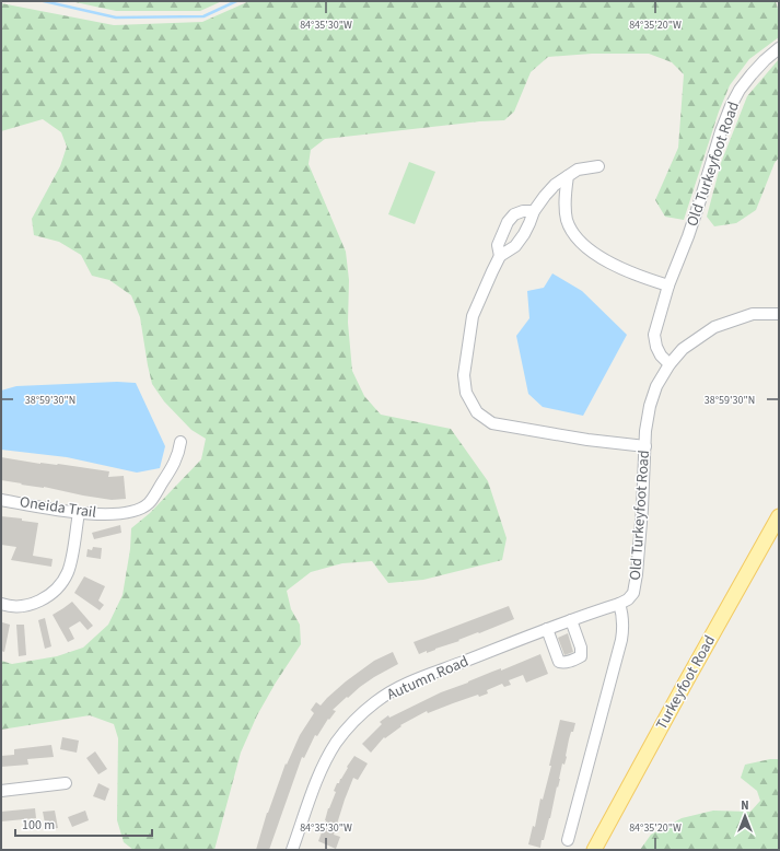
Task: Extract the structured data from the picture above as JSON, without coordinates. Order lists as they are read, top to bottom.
{
  "streets": {
    "main road": ["Turkeyfoot Road"],
    "street": ["Old Turkeyfoot Road", "Oneida Trail", "Autumn Road"]
  },
  "crossings": [
    ["Old Turkeyfoot Road", "Autumn Road"]
  ],
  "scale_bar": "100 m",
  "north": "top",
  "coordinates": ["84°35'30\"W", "84°35'20\"W", "38°59'30\"N"]
}
